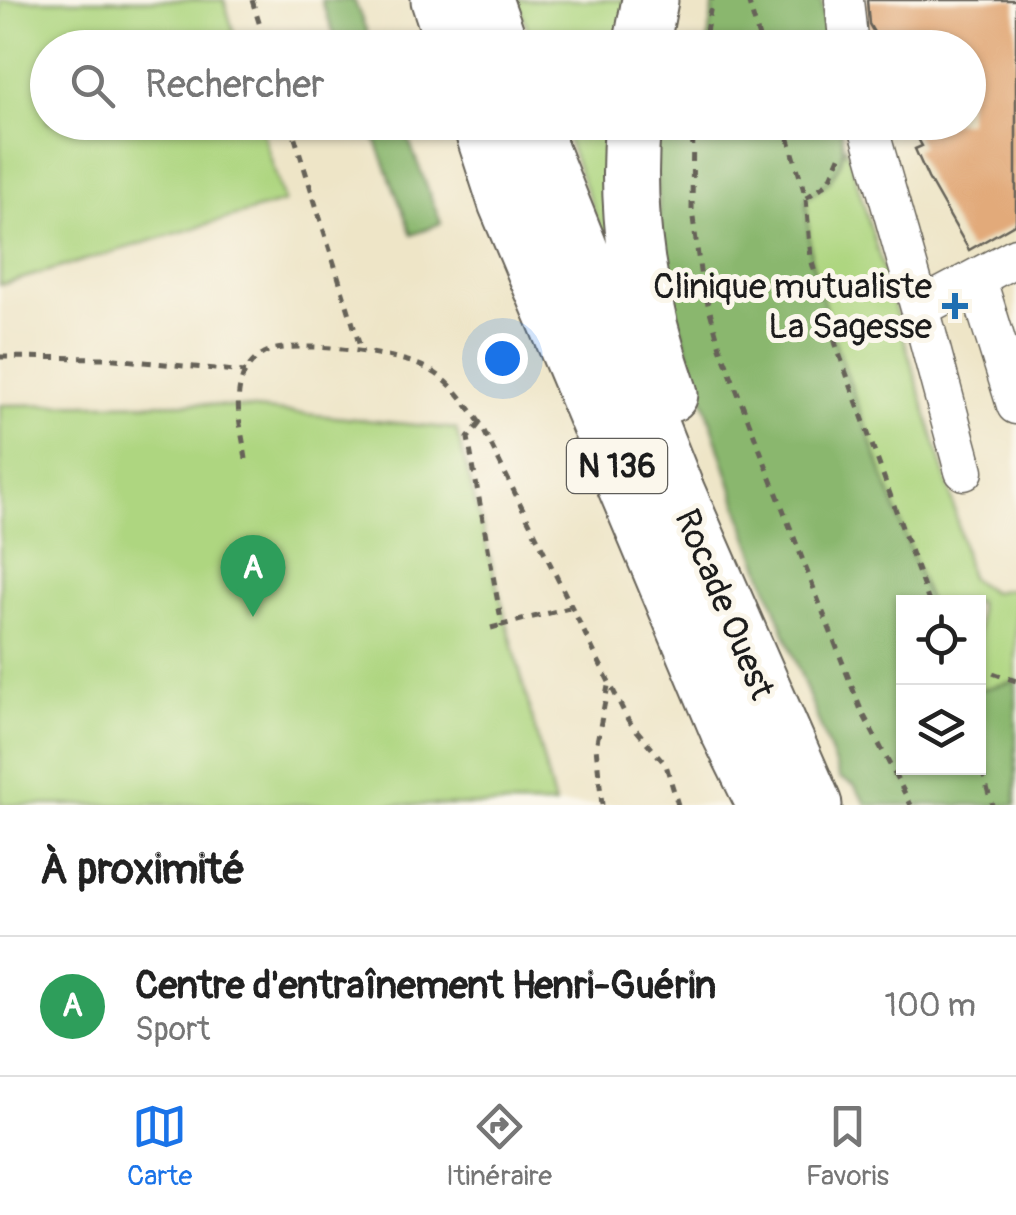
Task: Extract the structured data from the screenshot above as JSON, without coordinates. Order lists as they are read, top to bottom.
{
  "streets": {
    "highway": ["N 136", "Rocade Ouest"]
  },
  "places": {
    "health": ["Clinique mutualiste La Sagesse"]
  },
  "page": {
    "search": "Rechercher",
    "pins": "A",
    "heading": "À proximité",
    "list": [
      {
        "mark": "A",
        "name": "Centre d'entraînement Henri-Guérin",
        "note": "Sport",
        "value": "100 m"
      }
    ],
    "nav": ["Carte", "Itinéraire", "Favoris"]
  }
}
